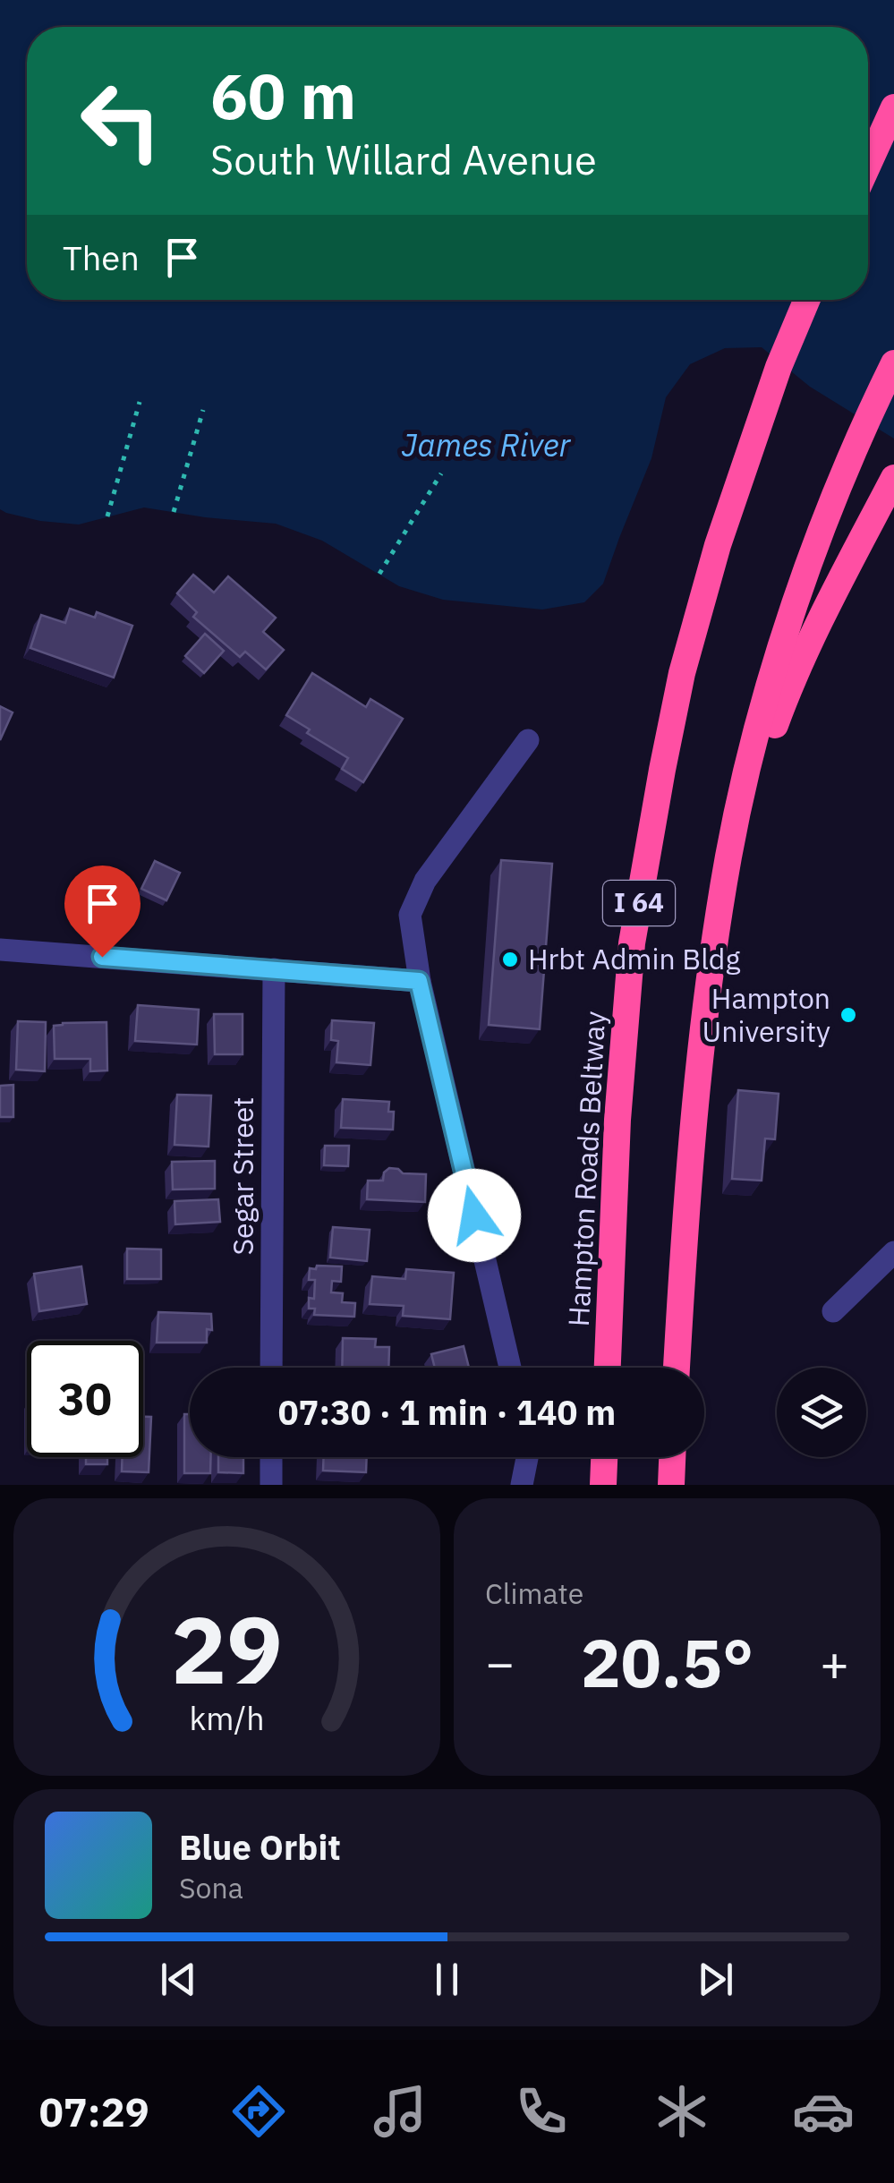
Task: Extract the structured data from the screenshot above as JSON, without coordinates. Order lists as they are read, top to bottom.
{
  "streets": {
    "highway": ["I 64", "Hampton Roads Beltway"],
    "street": ["Segar Street"]
  },
  "water": ["James River"],
  "places": ["Hrbt Admin Bldg", "Hampton University"],
  "page": {
    "turn": ["60 m", "South Willard Avenue"],
    "then": "Then",
    "limit": "30",
    "trip": "07:30 · 1 min · 140 m",
    "tile": "Climate",
    "heat": ["−", "20.5°", "+"],
    "song": ["Blue Orbit", "Sona"],
    "tabs": "07:29",
    "gauge": ["29", "km/h"]
  }
}
